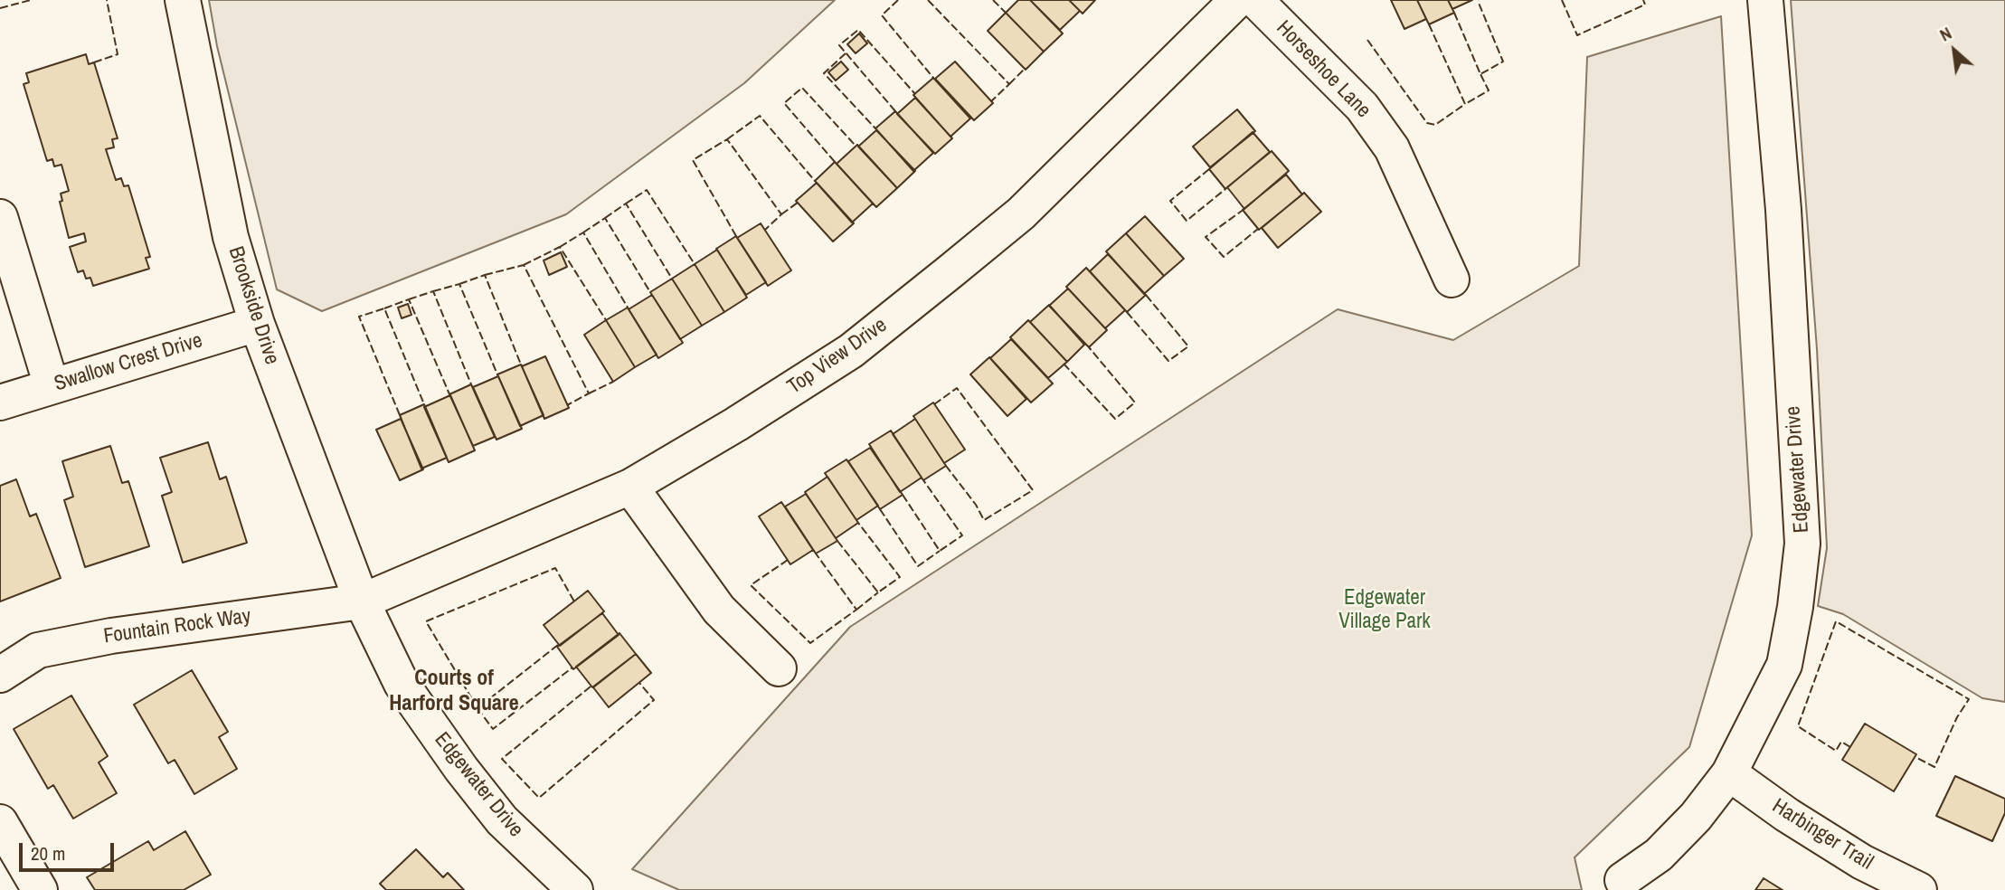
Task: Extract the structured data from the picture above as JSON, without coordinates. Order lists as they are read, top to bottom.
{
  "streets": {
    "street": [
      "Horseshoe Lane",
      "Brookside Drive",
      "Top View Drive",
      "Swallow Crest Drive",
      "Edgewater Drive",
      "Fountain Rock Way",
      "Harbinger Trail"
    ]
  },
  "crossings": [
    ["Brookside Drive", "Top View Drive"],
    ["Brookside Drive", "Swallow Crest Drive"],
    ["Brookside Drive", "Edgewater Drive"],
    ["Brookside Drive", "Fountain Rock Way"],
    ["Top View Drive", "Edgewater Drive"],
    ["Top View Drive", "Fountain Rock Way"],
    ["Edgewater Drive", "Fountain Rock Way"],
    ["Edgewater Drive", "Harbinger Trail"]
  ],
  "districts": ["Courts of Harford Square"],
  "parks": ["Edgewater Village Park"],
  "scale_bar": "20 m",
  "north": "top left"
}
